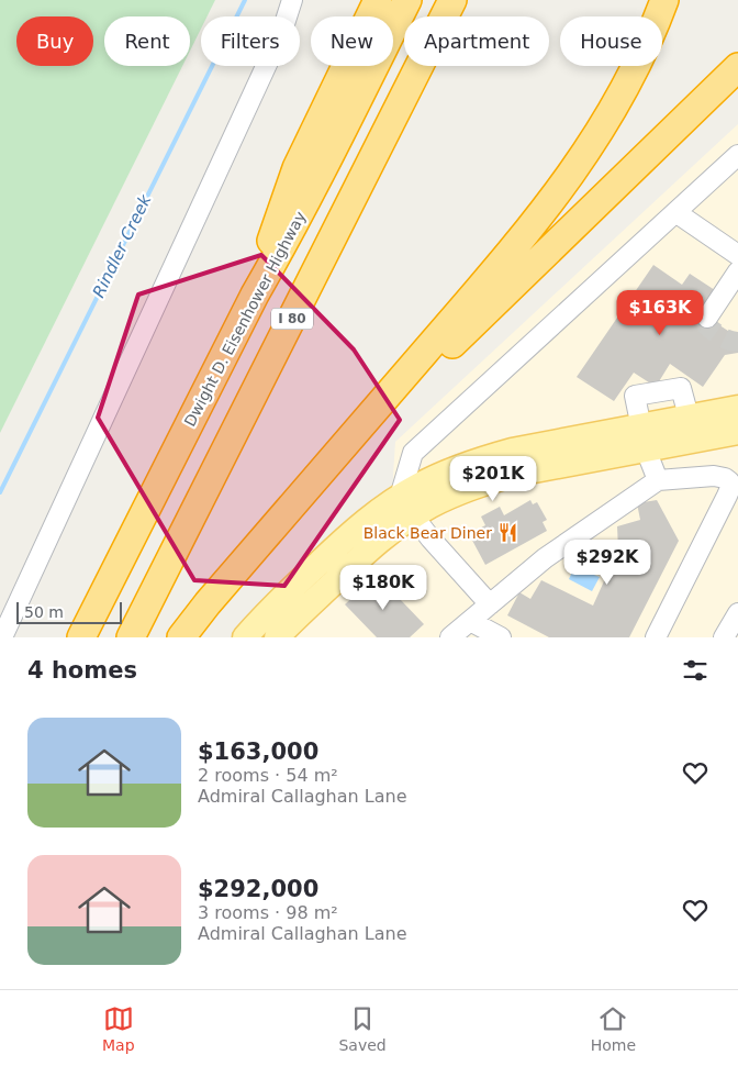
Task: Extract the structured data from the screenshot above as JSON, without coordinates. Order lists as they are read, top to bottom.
{
  "streets": {
    "highway": ["Dwight D. Eisenhower Highway", "I 80"]
  },
  "water": ["Rindler Creek"],
  "places": {
    "restaurant": ["Black Bear Diner"]
  },
  "scale_bar": "50 m",
  "page": {
    "chip": [
      "Buy",
      "Rent",
      "Filters",
      "New",
      "Apartment",
      "House"
    ],
    "price": [
      "$163K",
      "$201K",
      "$292K",
      "$180K"
    ],
    "scale": "50 m",
    "heading": "4 homes",
    "list": [
      {
        "name": "$163,000",
        "note": "2 rooms · 54 m² · Admiral Callaghan Lane"
      },
      {
        "name": "$292,000",
        "note": "3 rooms · 98 m² · Admiral Callaghan Lane"
      }
    ],
    "tabs": ["Map", "Saved", "Home"]
  }
}
